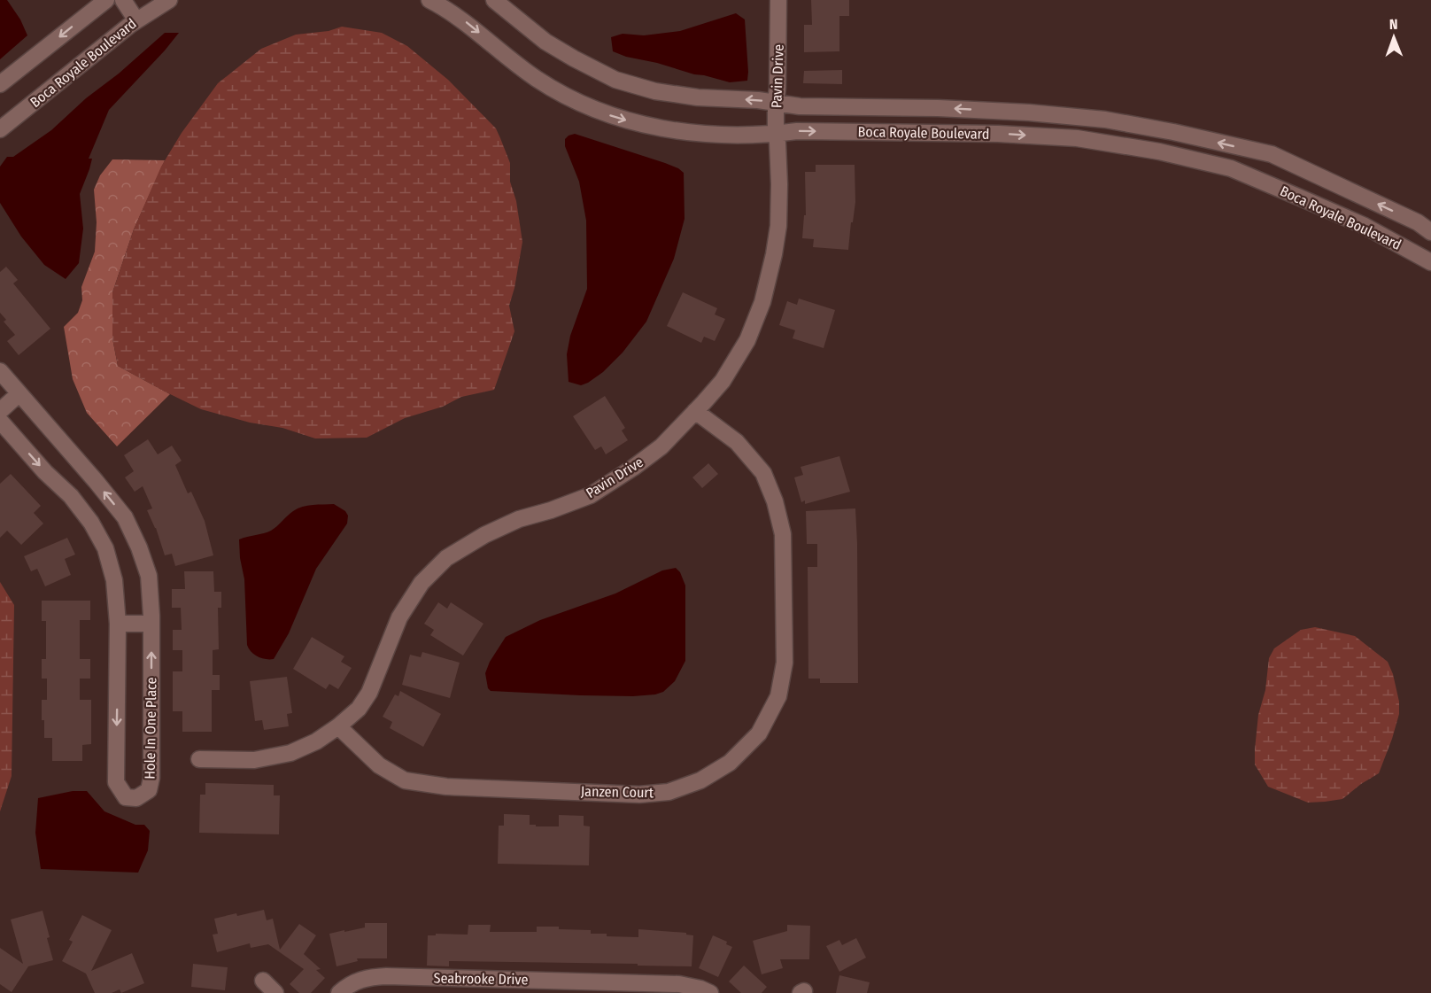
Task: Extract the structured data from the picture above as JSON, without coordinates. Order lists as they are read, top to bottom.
{
  "streets": {
    "street": [
      "Boca Royale Boulevard",
      "Pavin Drive",
      "Hole In One Place",
      "Janzen Court",
      "Seabrooke Drive"
    ]
  },
  "crossings": [
    ["Boca Royale Boulevard", "Pavin Drive"],
    ["Pavin Drive", "Janzen Court"]
  ],
  "north": "top"
}
